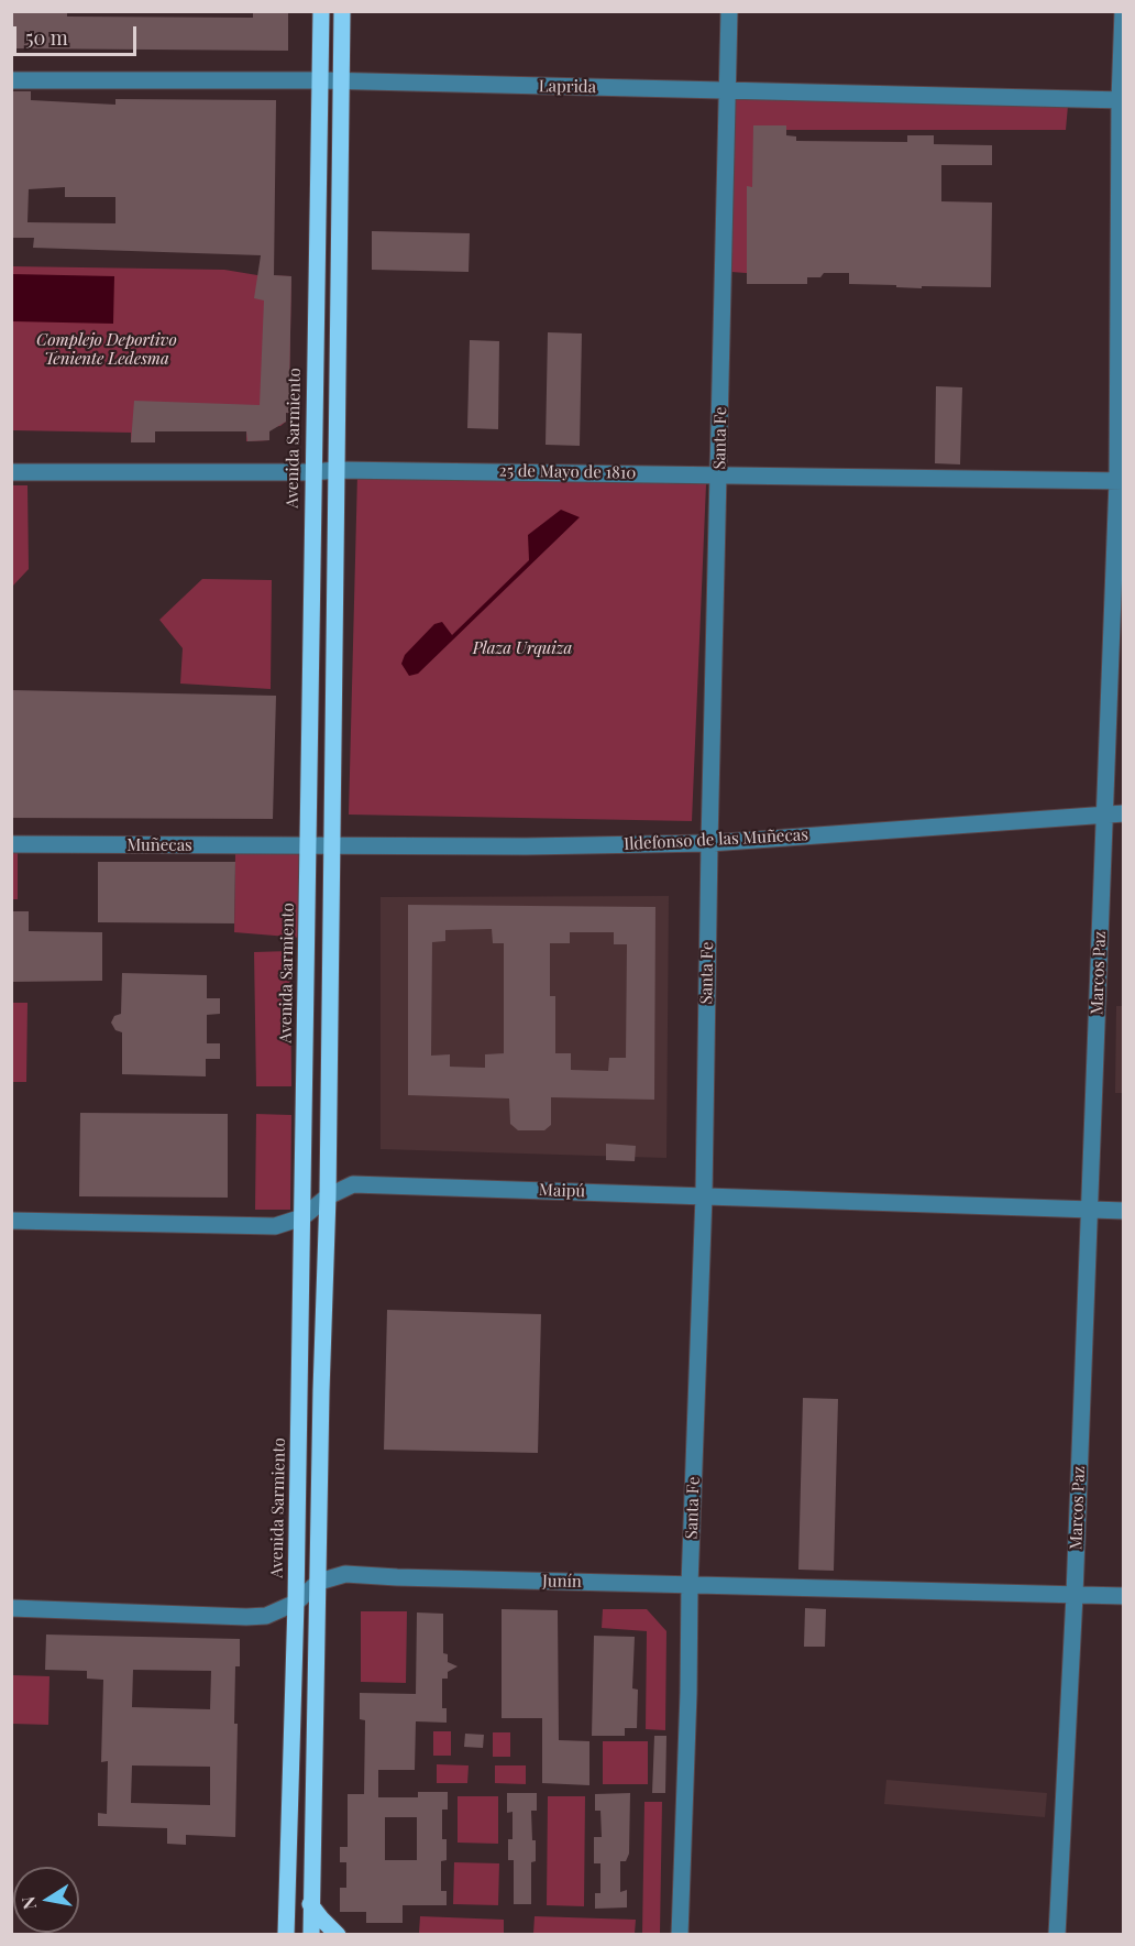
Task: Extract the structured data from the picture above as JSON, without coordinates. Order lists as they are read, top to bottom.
{
  "streets": {
    "main road": ["Avenida Sarmiento"],
    "street": [
      "Laprida",
      "Santa Fe",
      "25 de Mayo de 1810",
      "Ildefonso de las Muñecas",
      "Muñecas",
      "Marcos Paz",
      "Maipú",
      "Junín"
    ]
  },
  "crossings": [
    ["Laprida", "Avenida Sarmiento"],
    ["Laprida", "Santa Fe"],
    ["Laprida", "Marcos Paz"],
    ["Avenida Sarmiento", "25 de Mayo de 1810"],
    ["Avenida Sarmiento", "Ildefonso de las Muñecas"],
    ["Avenida Sarmiento", "Muñecas"],
    ["Avenida Sarmiento", "Maipú"],
    ["Avenida Sarmiento", "Junín"],
    ["Santa Fe", "25 de Mayo de 1810"],
    ["Santa Fe", "Ildefonso de las Muñecas"],
    ["Santa Fe", "Maipú"],
    ["Santa Fe", "Junín"],
    ["25 de Mayo de 1810", "Marcos Paz"],
    ["Ildefonso de las Muñecas", "Muñecas"],
    ["Ildefonso de las Muñecas", "Marcos Paz"],
    ["Marcos Paz", "Maipú"],
    ["Marcos Paz", "Junín"]
  ],
  "parks": ["Complejo Deportivo Teniente Ledesma", "Plaza Urquiza"],
  "scale_bar": "50 m",
  "north": "left"
}
